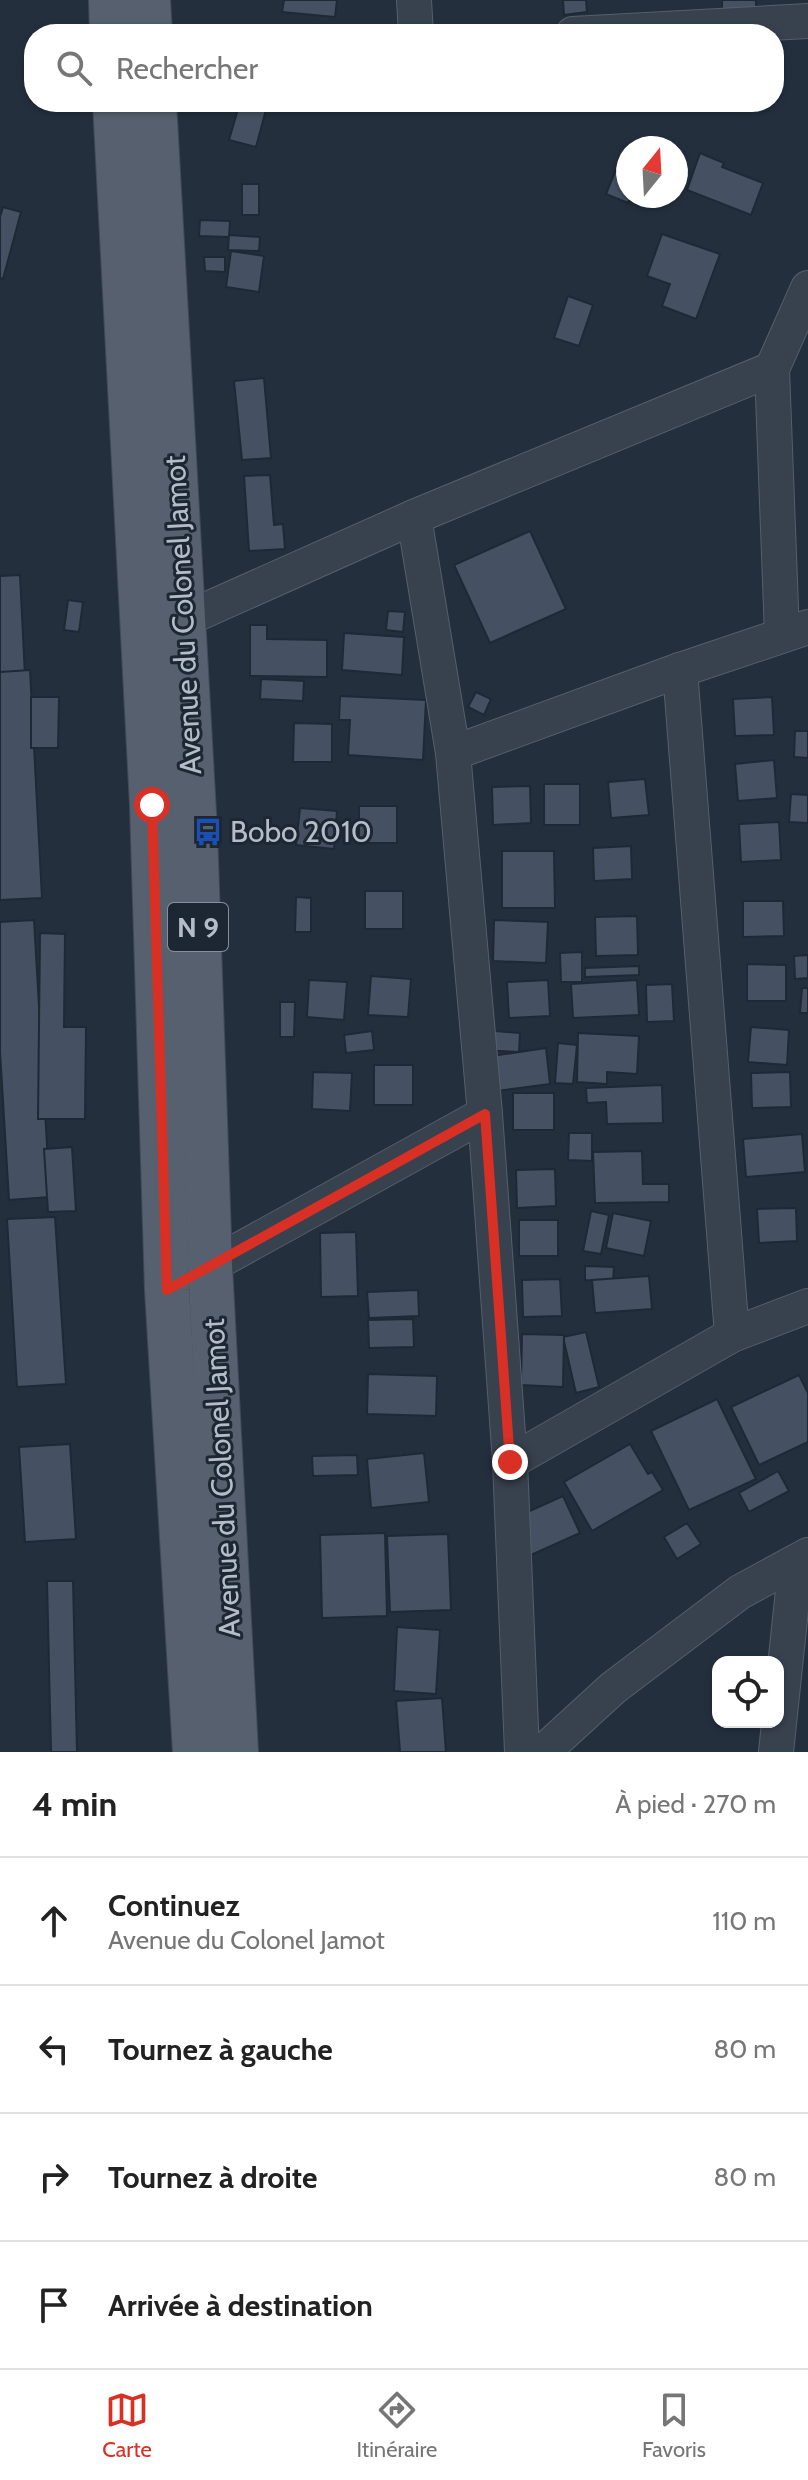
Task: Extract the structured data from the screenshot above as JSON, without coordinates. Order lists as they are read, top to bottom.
{
  "streets": {
    "main road": ["Avenue du Colonel Jamot", "N 9"]
  },
  "places": {
    "bus stop": ["Bobo 2010"]
  },
  "north": "top",
  "page": {
    "search": "Rechercher",
    "heading": ["4 min", "À pied · 270 m"],
    "list": [
      ["Continuez", "Avenue du Colonel Jamot", "110 m"],
      ["Tournez à gauche", "80 m"],
      ["Tournez à droite", "80 m"],
      "Arrivée à destination"
    ],
    "nav": ["Carte", "Itinéraire", "Favoris"]
  }
}
